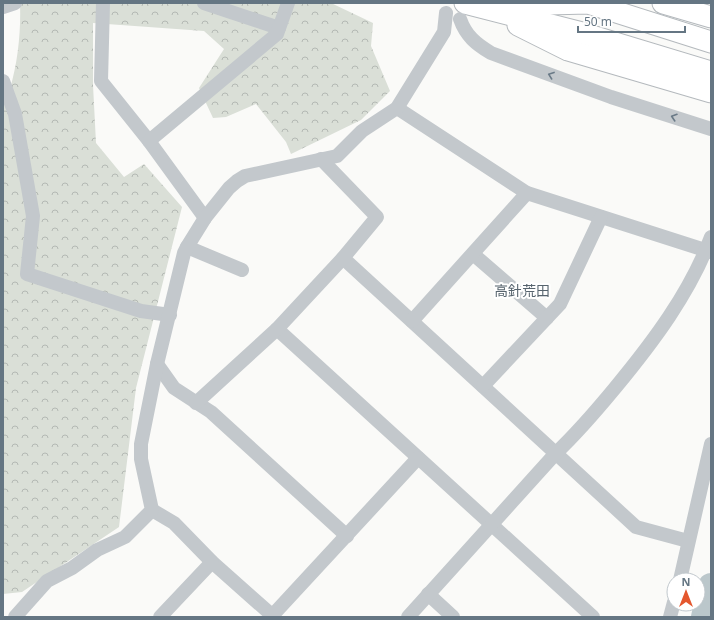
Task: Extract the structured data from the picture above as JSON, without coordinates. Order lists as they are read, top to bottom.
{
  "districts": ["高針荒田"],
  "scale_bar": "50 m",
  "north": "top"
}
